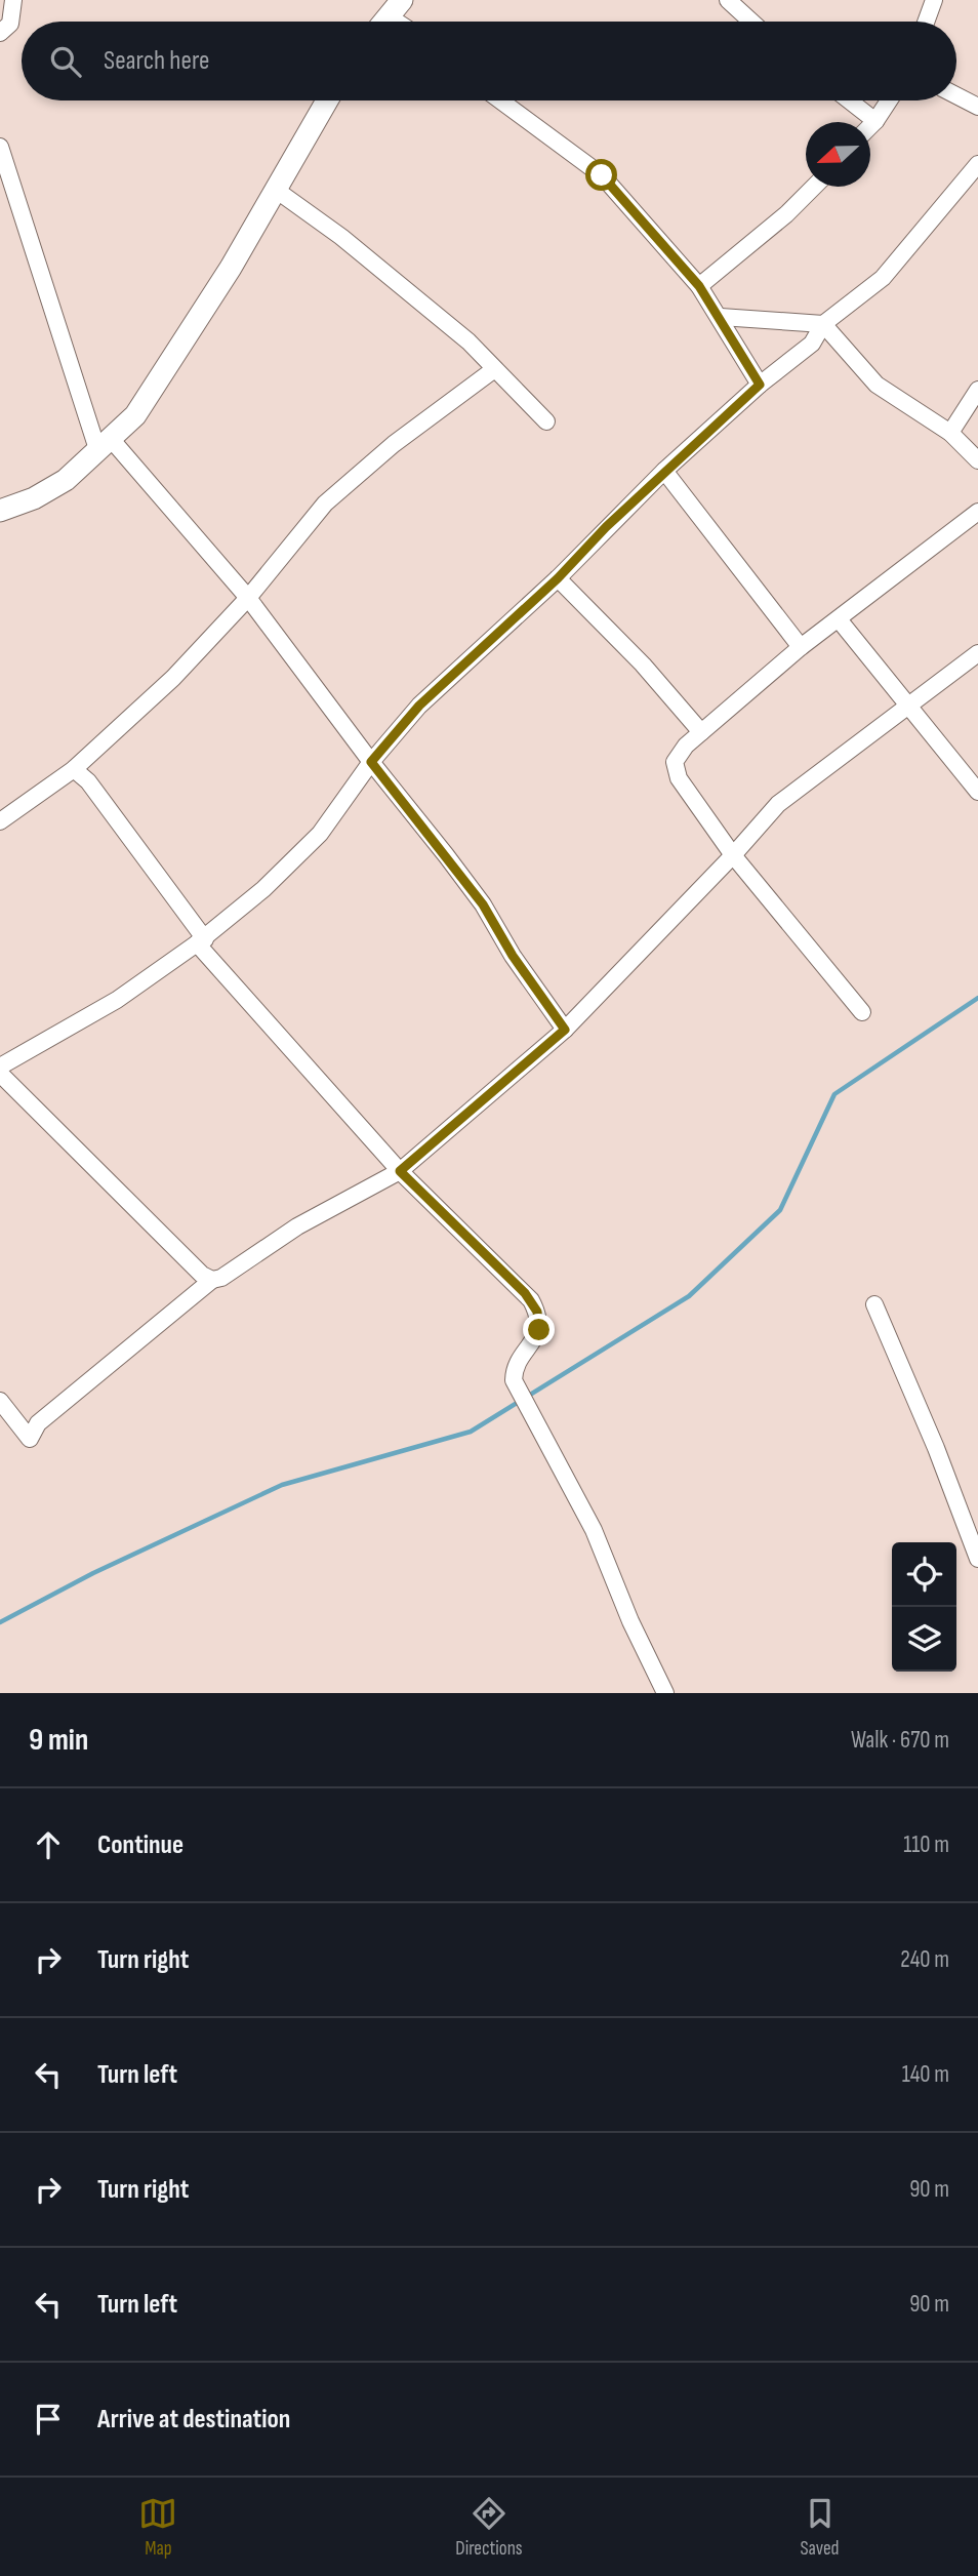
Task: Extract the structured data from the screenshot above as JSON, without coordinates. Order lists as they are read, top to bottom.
{
  "north": "left",
  "page": {
    "search": "Search here",
    "heading": ["9 min", "Walk · 670 m"],
    "list": [
      ["Continue", "110 m"],
      ["Turn right", "240 m"],
      ["Turn left", "140 m"],
      ["Turn right", "90 m"],
      ["Turn left", "90 m"],
      "Arrive at destination"
    ],
    "nav": ["Map", "Directions", "Saved"]
  }
}
